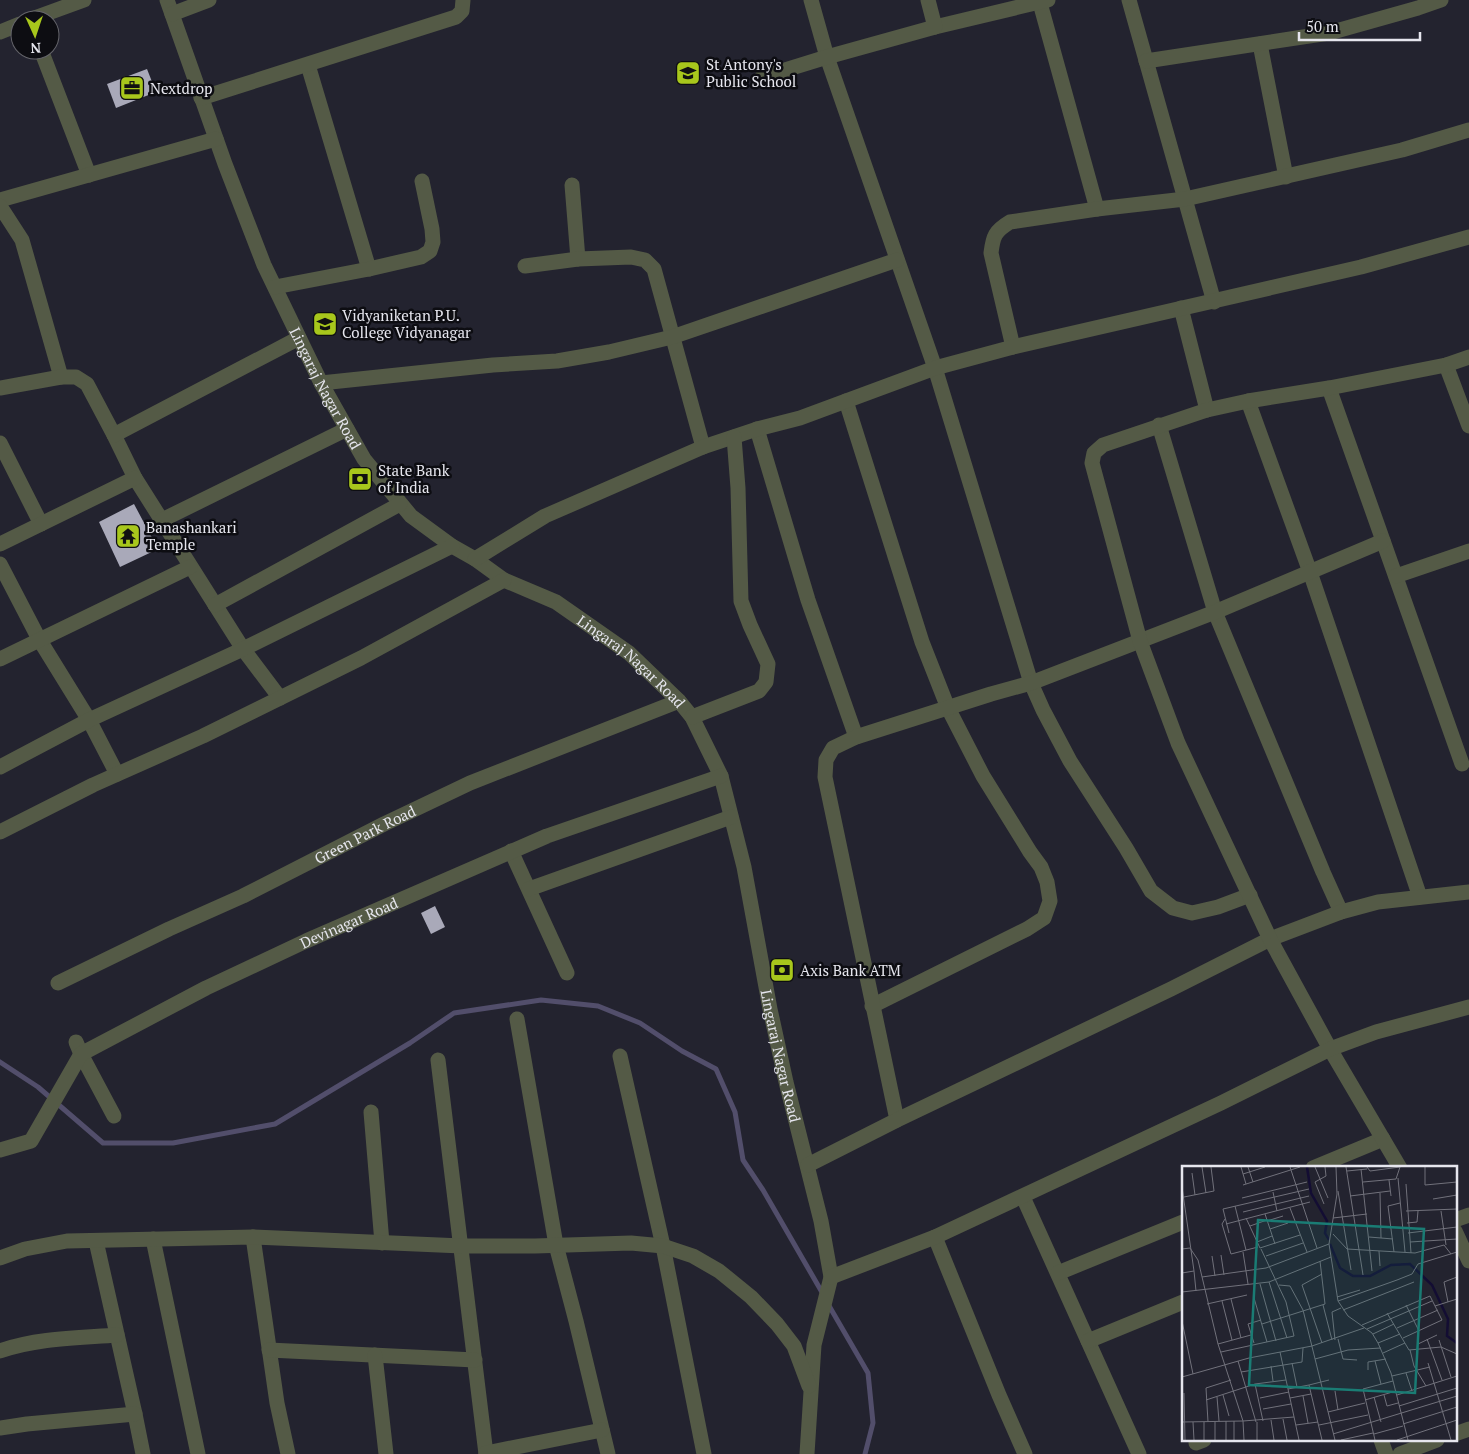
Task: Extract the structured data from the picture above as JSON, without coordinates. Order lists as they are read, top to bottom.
{
  "streets": {
    "street": ["Lingaraj Nagar Road", "Green Park Road", "Devinagar Road"]
  },
  "crossings": [
    ["Lingaraj Nagar Road", "Green Park Road"],
    ["Lingaraj Nagar Road", "Devinagar Road"]
  ],
  "places": {
    "school or university": ["St Antony's Public School", "Vidyaniketan P.U. College Vidyanagar"],
    "office": ["Nextdrop"],
    "bank": ["State Bank of India", "Axis Bank ATM"],
    "temple": ["Banashankari Temple"]
  },
  "scale_bar": "50 m",
  "north": "bottom"
}
